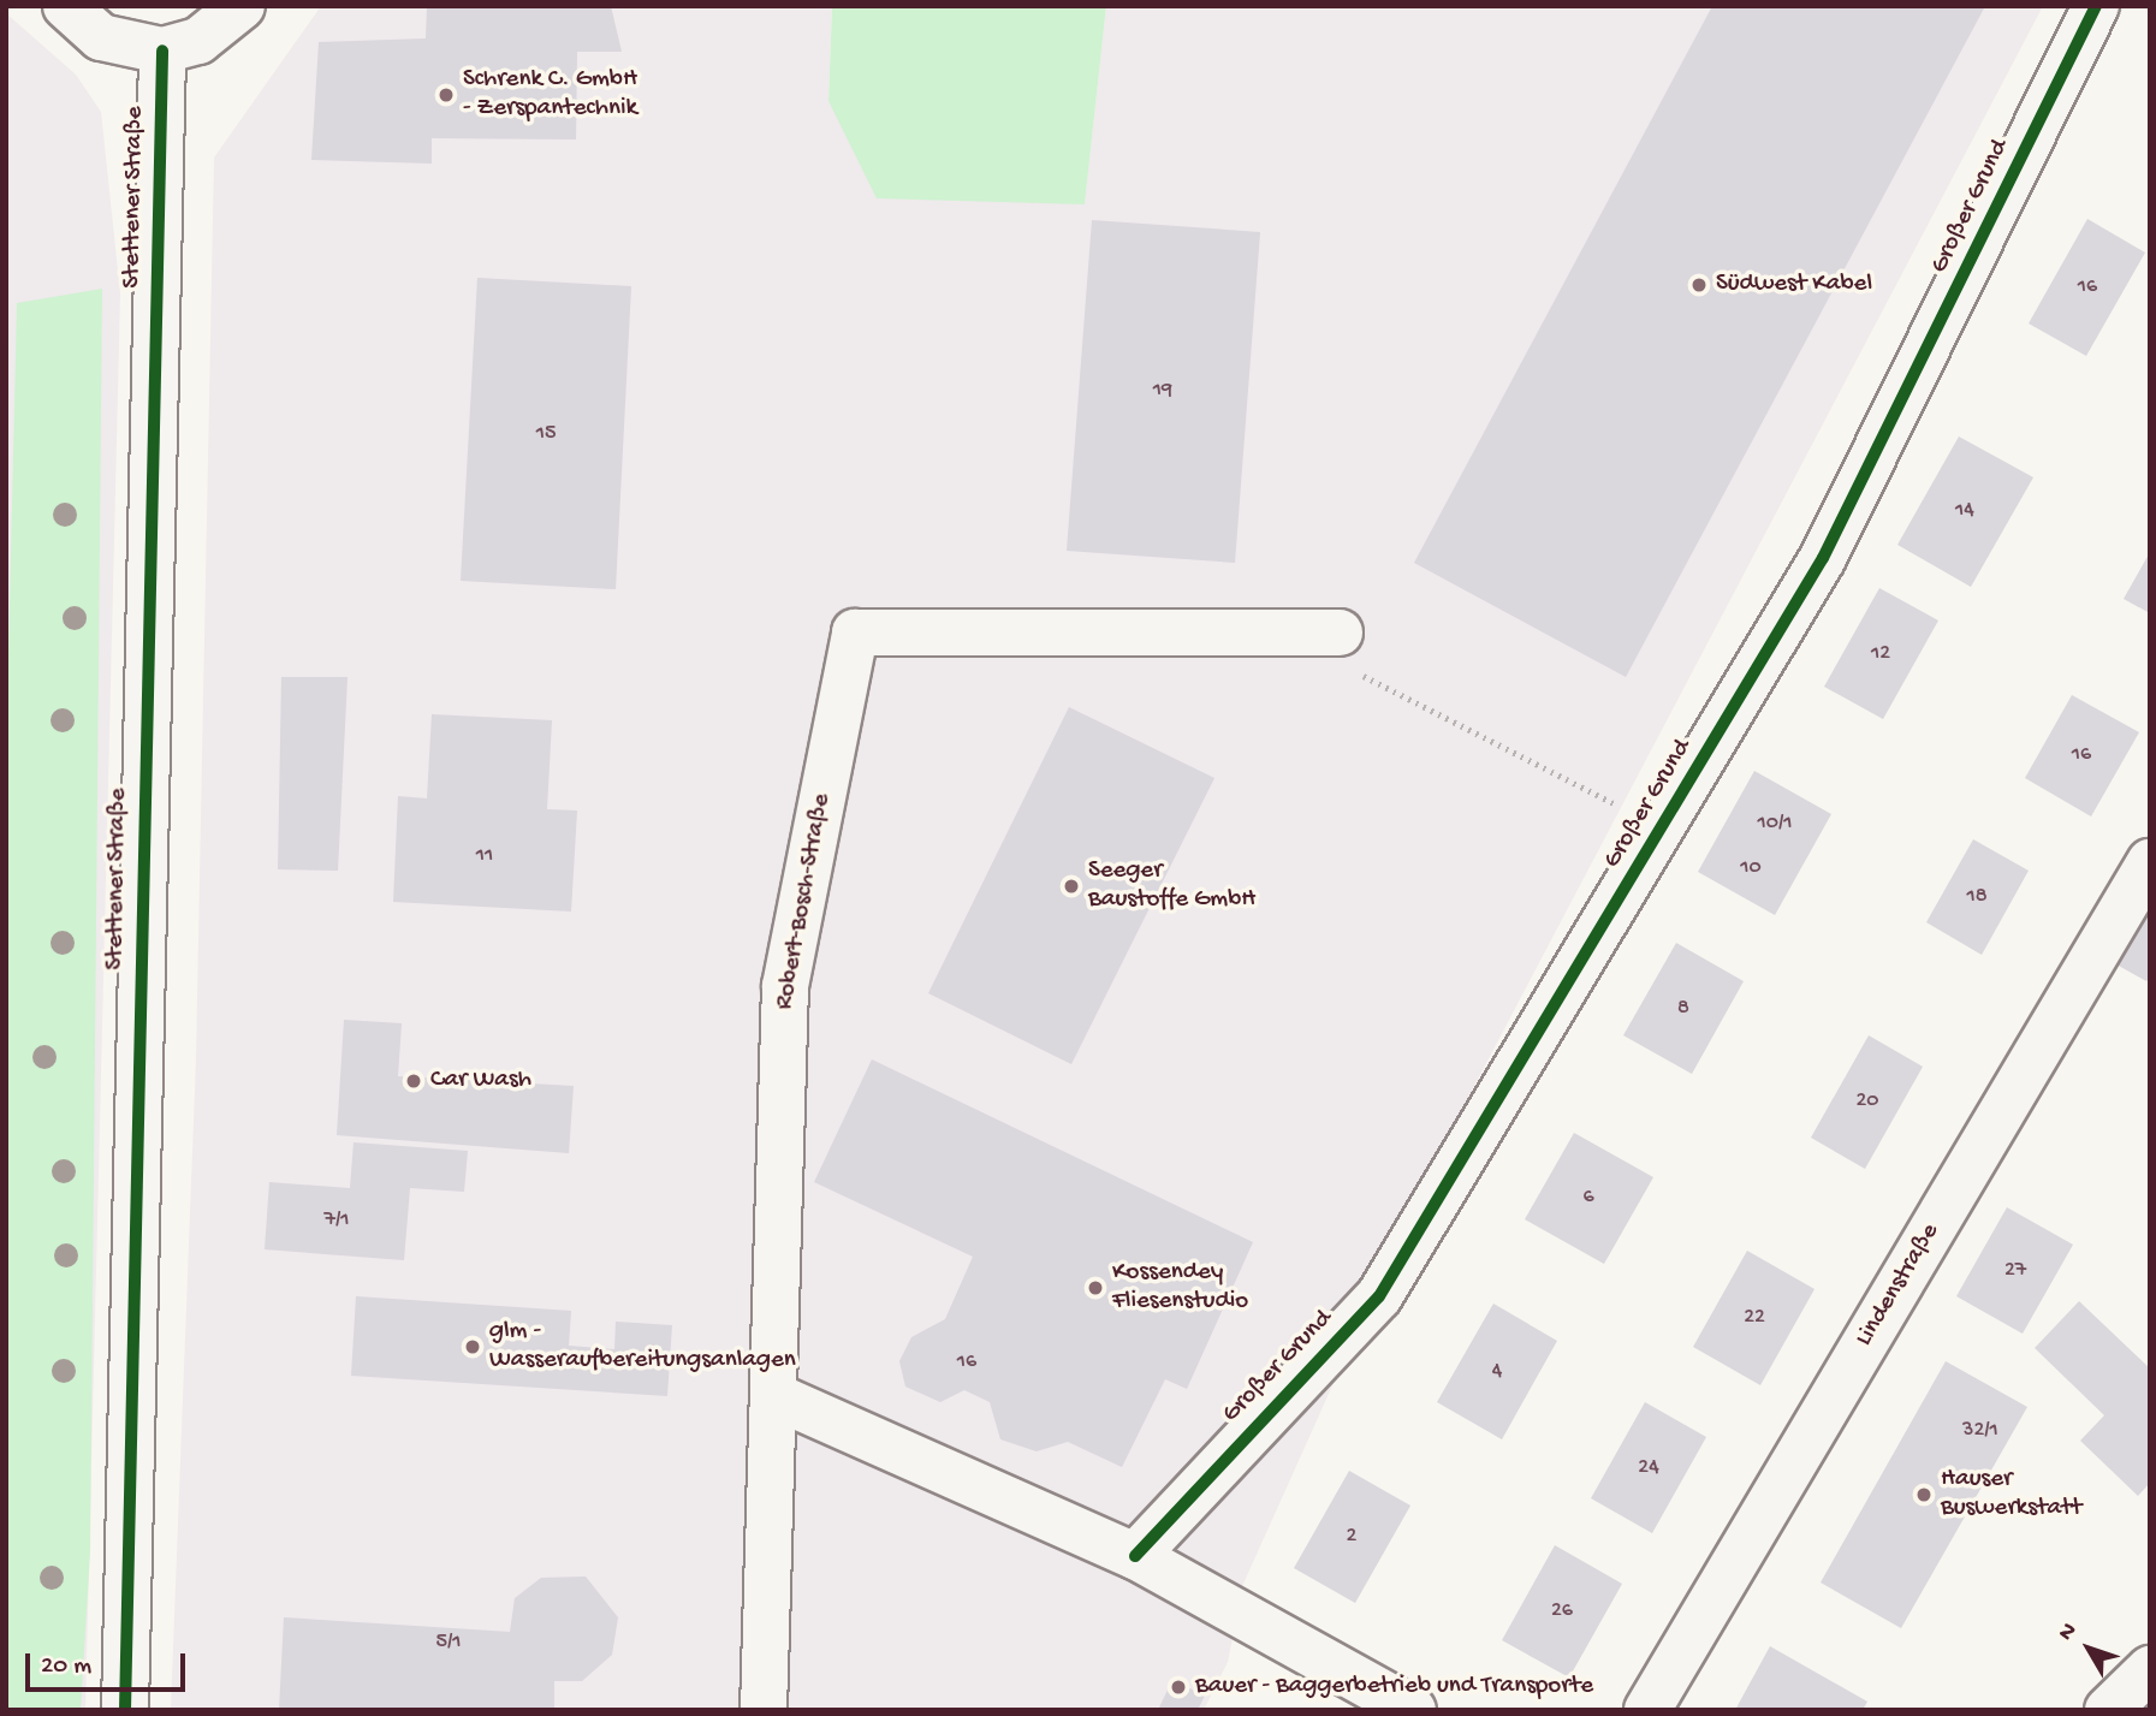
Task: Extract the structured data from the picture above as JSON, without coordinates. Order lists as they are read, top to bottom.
{
  "streets": {
    "street": [
      "Stettener Straße",
      "Großer Grund",
      "Robert-Bosch-Straße",
      "Lindenstraße"
    ]
  },
  "places": [
    "Schrenk C. GmbH - Zerspantechnik",
    "Südwest Kabel",
    "Seeger Baustoffe GmbH",
    "Car Wash",
    "Kossendey Fliesenstudio",
    "glm - Wasseraufbereitungsanlagen",
    "Hauser Buswerkstatt",
    "Bauer - Baggerbetrieb und Transporte"
  ],
  "house_numbers": [
    "16",
    "19",
    "15",
    "14",
    "12",
    "16",
    "10/1",
    "11",
    "10",
    "18",
    "8",
    "20",
    "6",
    "7/1",
    "27",
    "22",
    "16",
    "4",
    "32/1",
    "24",
    "2",
    "26",
    "5/1"
  ],
  "scale_bar": "20 m",
  "north": "top left"
}
